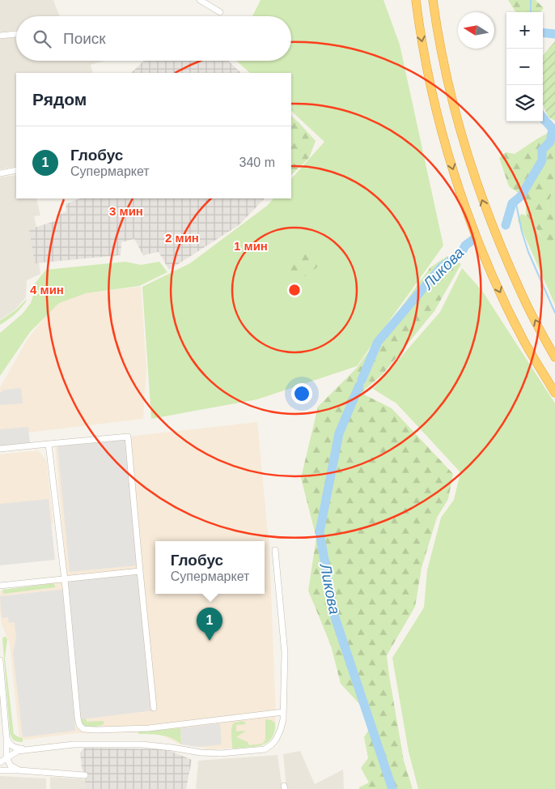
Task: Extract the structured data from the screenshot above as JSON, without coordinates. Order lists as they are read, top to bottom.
{
  "water": ["Ликова"],
  "north": "left",
  "page": {
    "map_buttons": ["+", "−"],
    "search": "Поиск",
    "heading": "Рядом",
    "list": [
      {
        "mark": "1",
        "name": "Глобус",
        "note": "Супермаркет",
        "value": "340 m"
      }
    ],
    "popup": ["Глобус", "Супермаркет"],
    "pins": "1"
  },
  "rings": [
    "3 мин",
    "2 мин",
    "1 мин",
    "4 мин"
  ]
}
